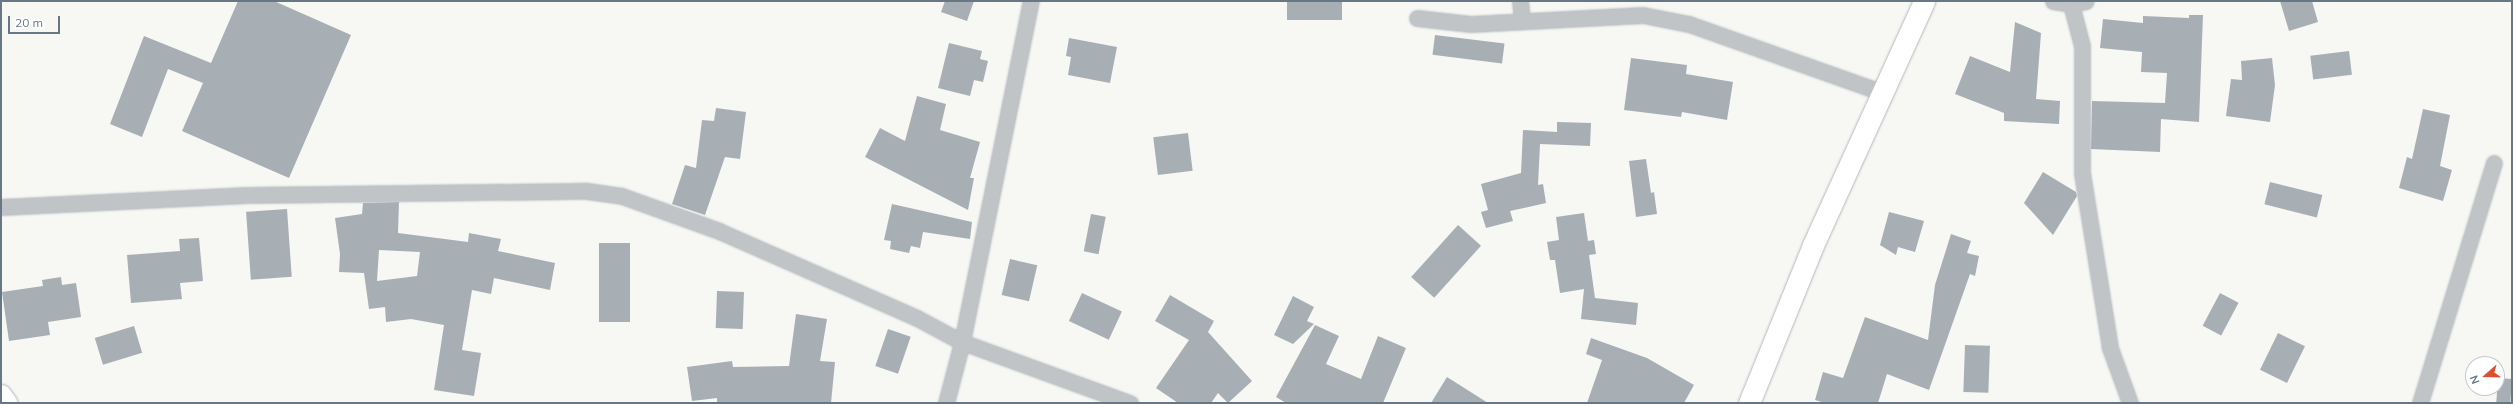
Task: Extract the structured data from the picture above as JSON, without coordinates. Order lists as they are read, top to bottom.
{
  "scale_bar": "20 m",
  "north": "left"
}
